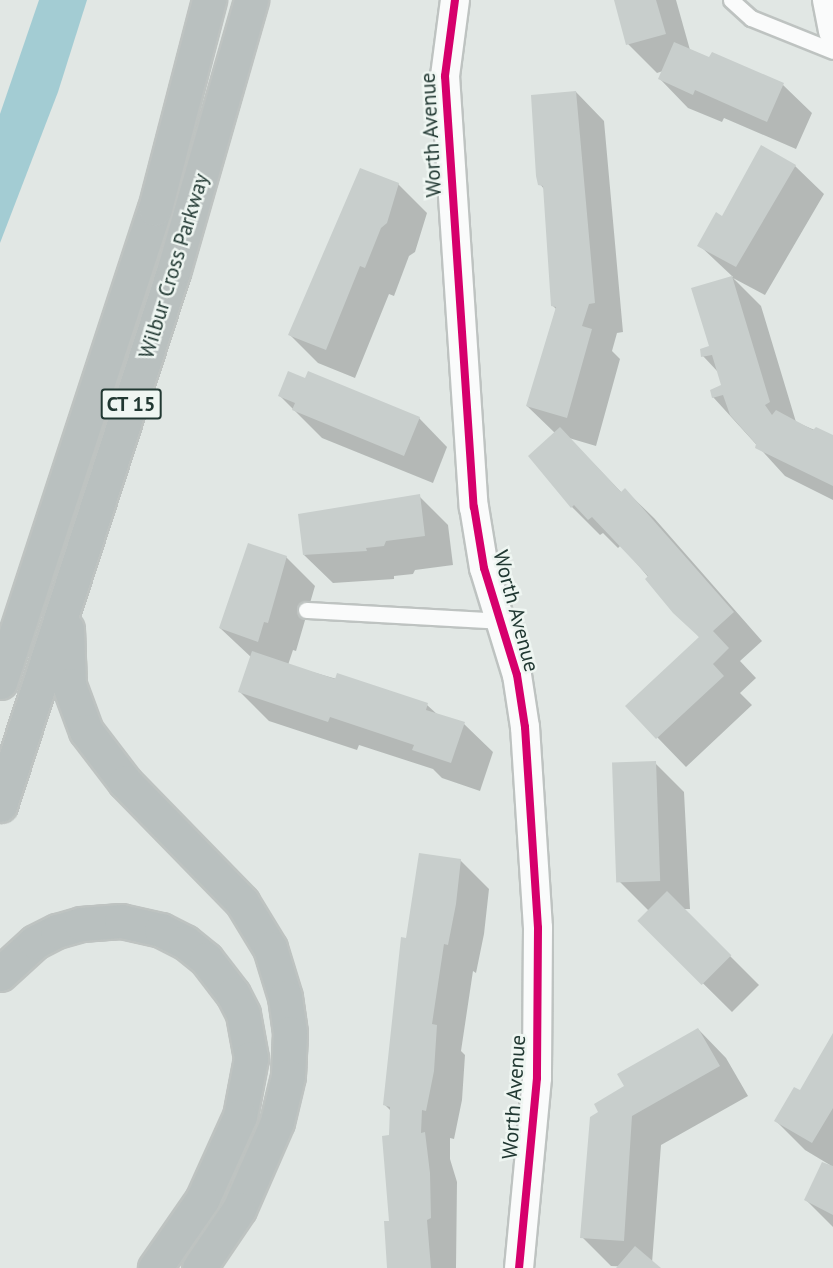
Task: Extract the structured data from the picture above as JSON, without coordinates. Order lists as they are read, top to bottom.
{
  "streets": {
    "highway": ["Wilbur Cross Parkway", "CT 15"],
    "street": ["Worth Avenue"]
  }
}
